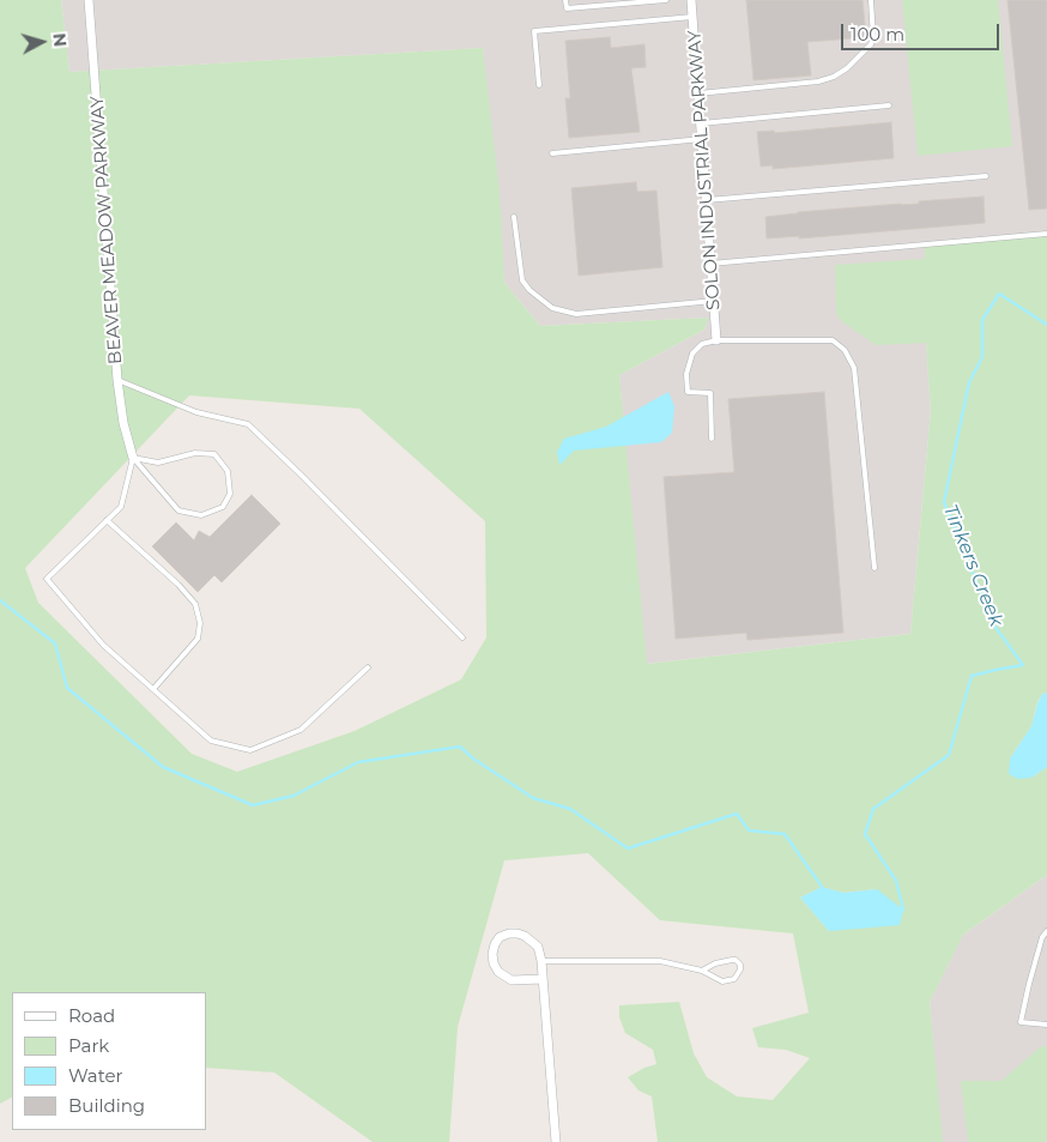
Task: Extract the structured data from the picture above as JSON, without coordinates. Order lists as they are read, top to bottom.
{
  "streets": {
    "street": ["SOLON INDUSTRIAL PARKWAY", "BEAVER MEADOW PARKWAY"]
  },
  "water": ["Tinkers Creek"],
  "legend": [
    "Road",
    "Park",
    "Water",
    "Building"
  ],
  "scale_bar": "100 m",
  "north": "right"
}
